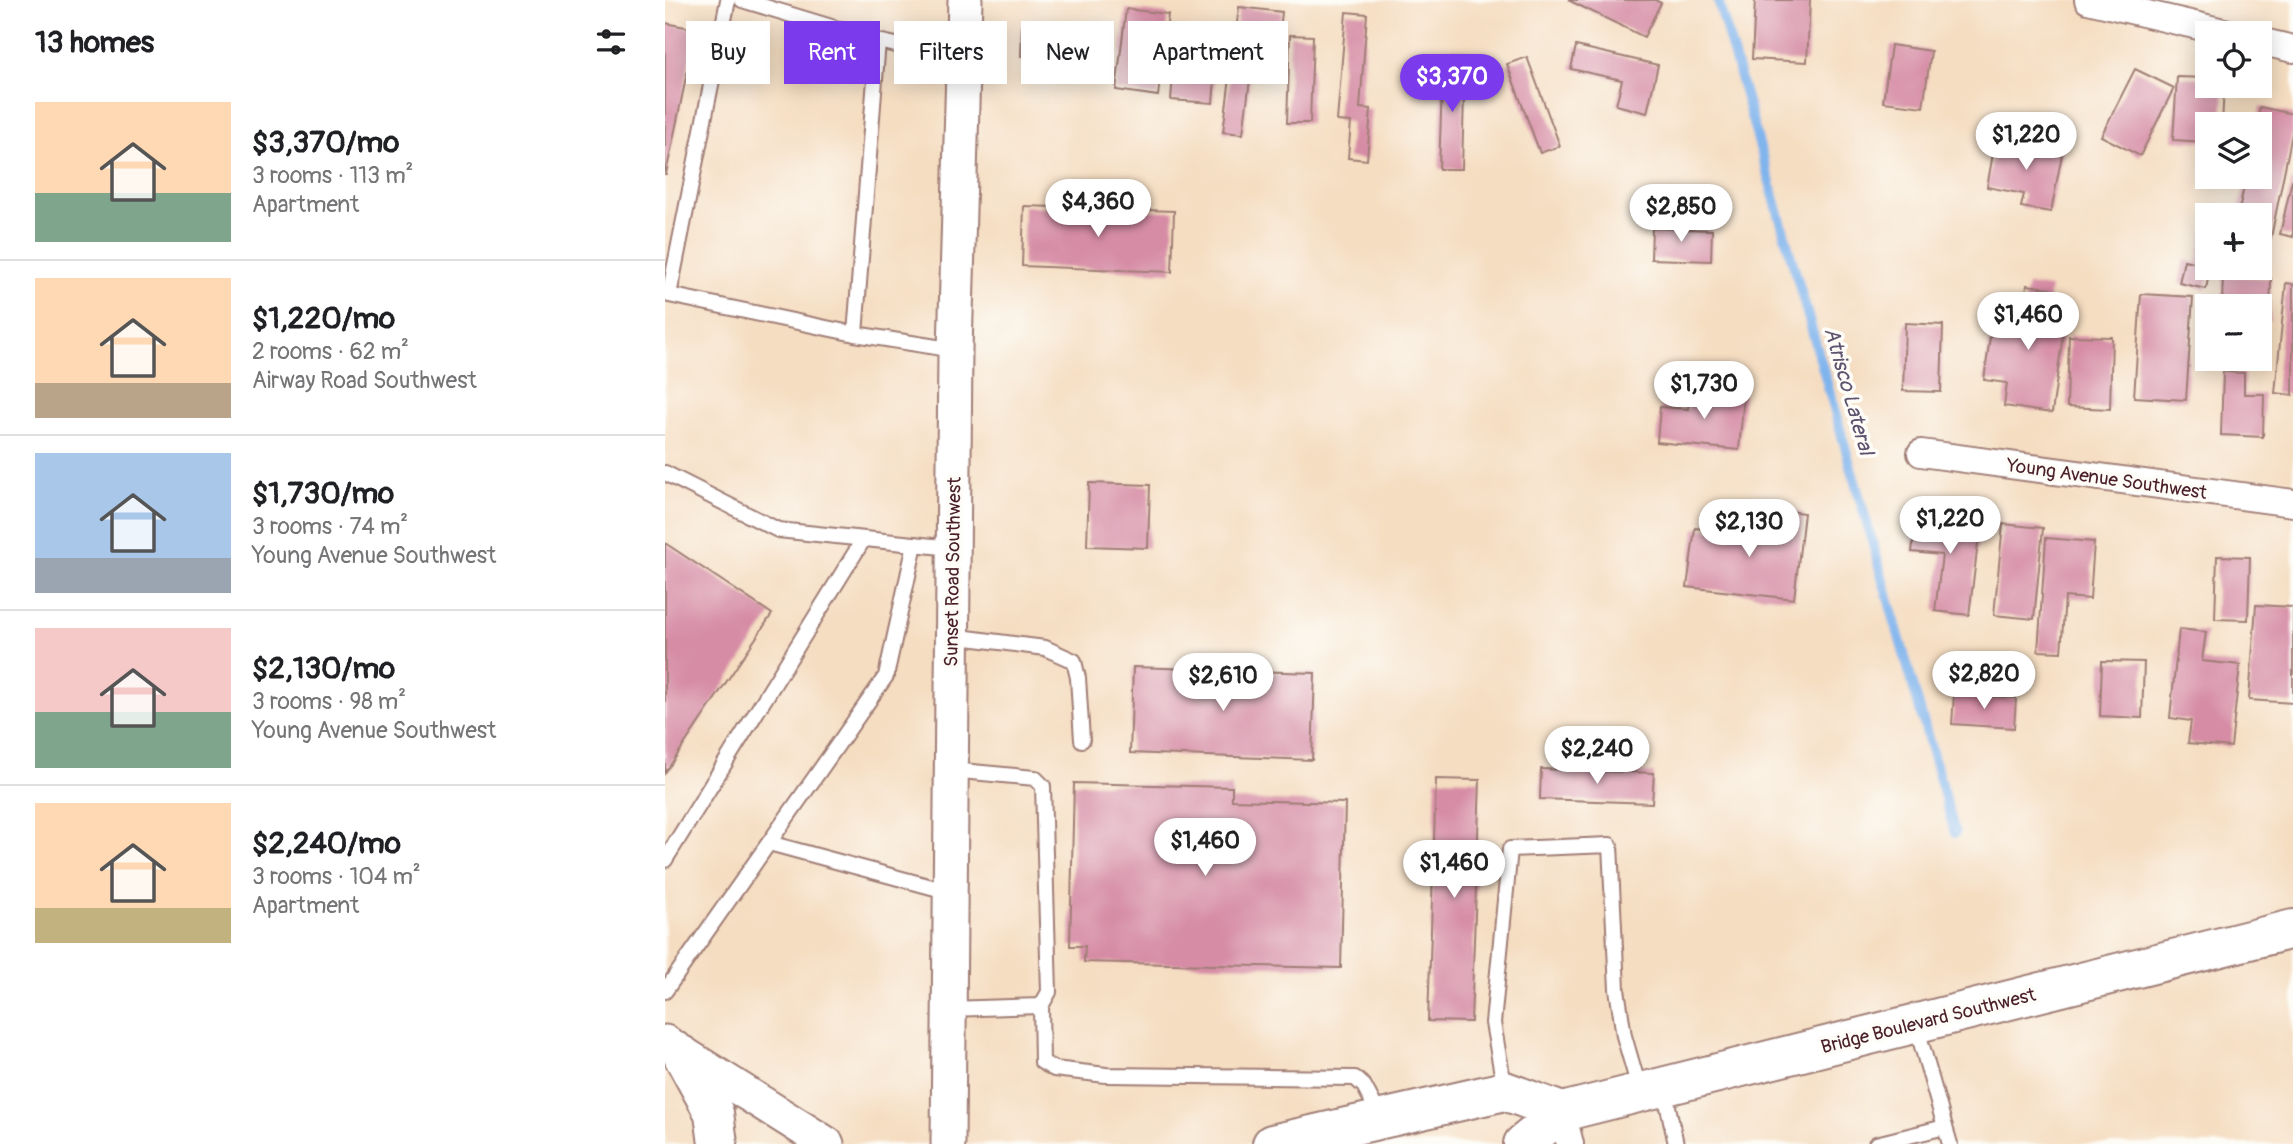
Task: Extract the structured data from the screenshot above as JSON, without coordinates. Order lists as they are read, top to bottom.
{
  "streets": {
    "main road": ["Bridge Boulevard Southwest"],
    "street": ["Young Avenue Southwest", "Sunset Road Southwest"]
  },
  "water": ["Atrisco Lateral"],
  "page": {
    "heading": "13 homes",
    "map_buttons": ["+", "−"],
    "chip": [
      "Buy",
      "Rent",
      "Filters",
      "New",
      "Apartment"
    ],
    "price": [
      "$3,370",
      "$1,220",
      "$4,360",
      "$2,850",
      "$1,460",
      "$1,730",
      "$1,220",
      "$2,130",
      "$2,820",
      "$2,610",
      "$2,240",
      "$1,460",
      "$1,460"
    ],
    "list": [
      {
        "name": "$3,370/mo",
        "note": "3 rooms · 113 m² · Apartment"
      },
      {
        "name": "$1,220/mo",
        "note": "2 rooms · 62 m² · Airway Road Southwest"
      },
      {
        "name": "$1,730/mo",
        "note": "3 rooms · 74 m² · Young Avenue Southwest"
      },
      {
        "name": "$2,130/mo",
        "note": "3 rooms · 98 m² · Young Avenue Southwest"
      },
      {
        "name": "$2,240/mo",
        "note": "3 rooms · 104 m² · Apartment"
      }
    ]
  }
}
